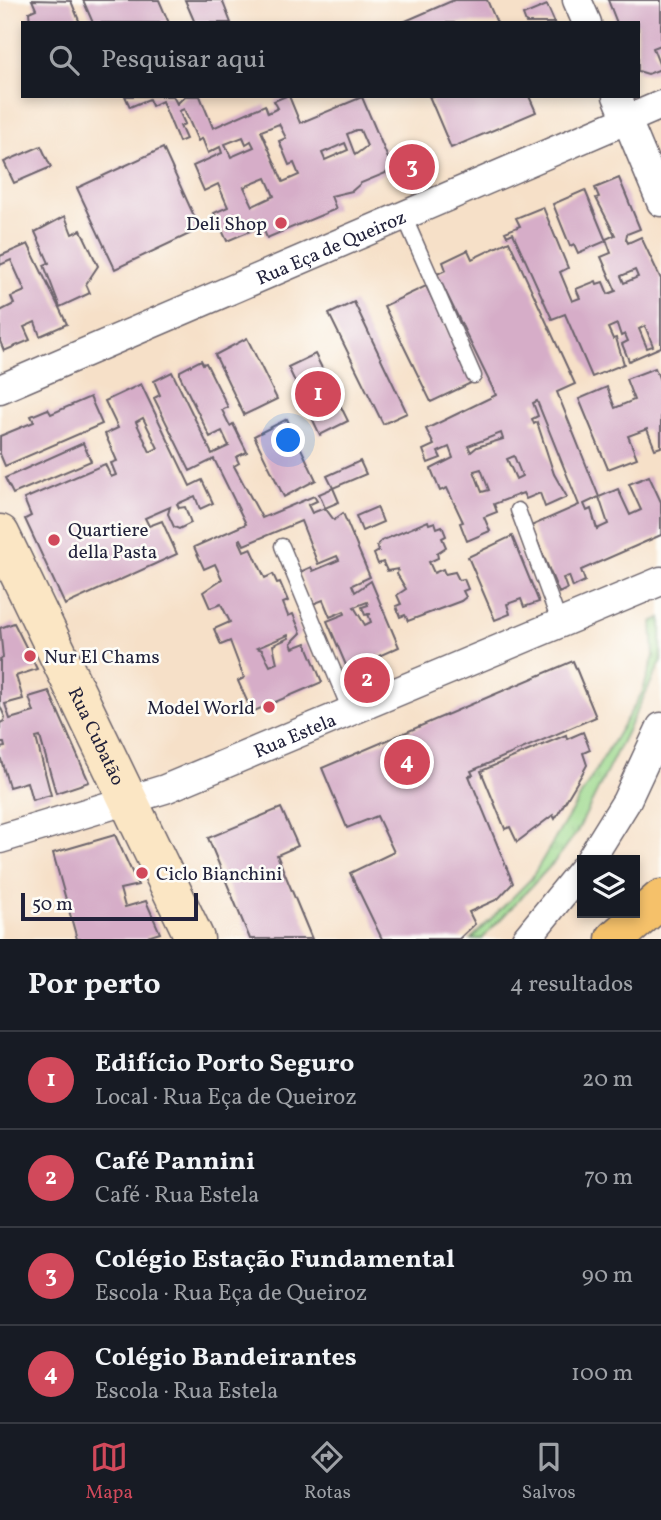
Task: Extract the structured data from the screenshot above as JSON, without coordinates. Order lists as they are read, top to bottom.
{
  "streets": {
    "street": ["Rua Eça de Queiroz", "Rua Cubatão", "Rua Estela"]
  },
  "crossings": [
    ["Rua Cubatão", "Rua Estela"]
  ],
  "places": [
    "Deli Shop",
    "Quartiere della Pasta",
    "Nur El Chams",
    "Model World",
    "Ciclo Bianchini"
  ],
  "scale_bar": "50 m",
  "page": {
    "search": "Pesquisar aqui",
    "pins": [
      "3",
      "1",
      "2",
      "4"
    ],
    "scale": "50 m",
    "heading": ["Por perto", "4 resultados"],
    "list": [
      {
        "mark": "1",
        "name": "Edifício Porto Seguro",
        "note": "Local · Rua Eça de Queiroz",
        "value": "20 m"
      },
      {
        "mark": "2",
        "name": "Café Pannini",
        "note": "Café · Rua Estela",
        "value": "70 m"
      },
      {
        "mark": "3",
        "name": "Colégio Estação Fundamental",
        "note": "Escola · Rua Eça de Queiroz",
        "value": "90 m"
      },
      {
        "mark": "4",
        "name": "Colégio Bandeirantes",
        "note": "Escola · Rua Estela",
        "value": "100 m"
      }
    ],
    "nav": ["Mapa", "Rotas", "Salvos"]
  }
}
